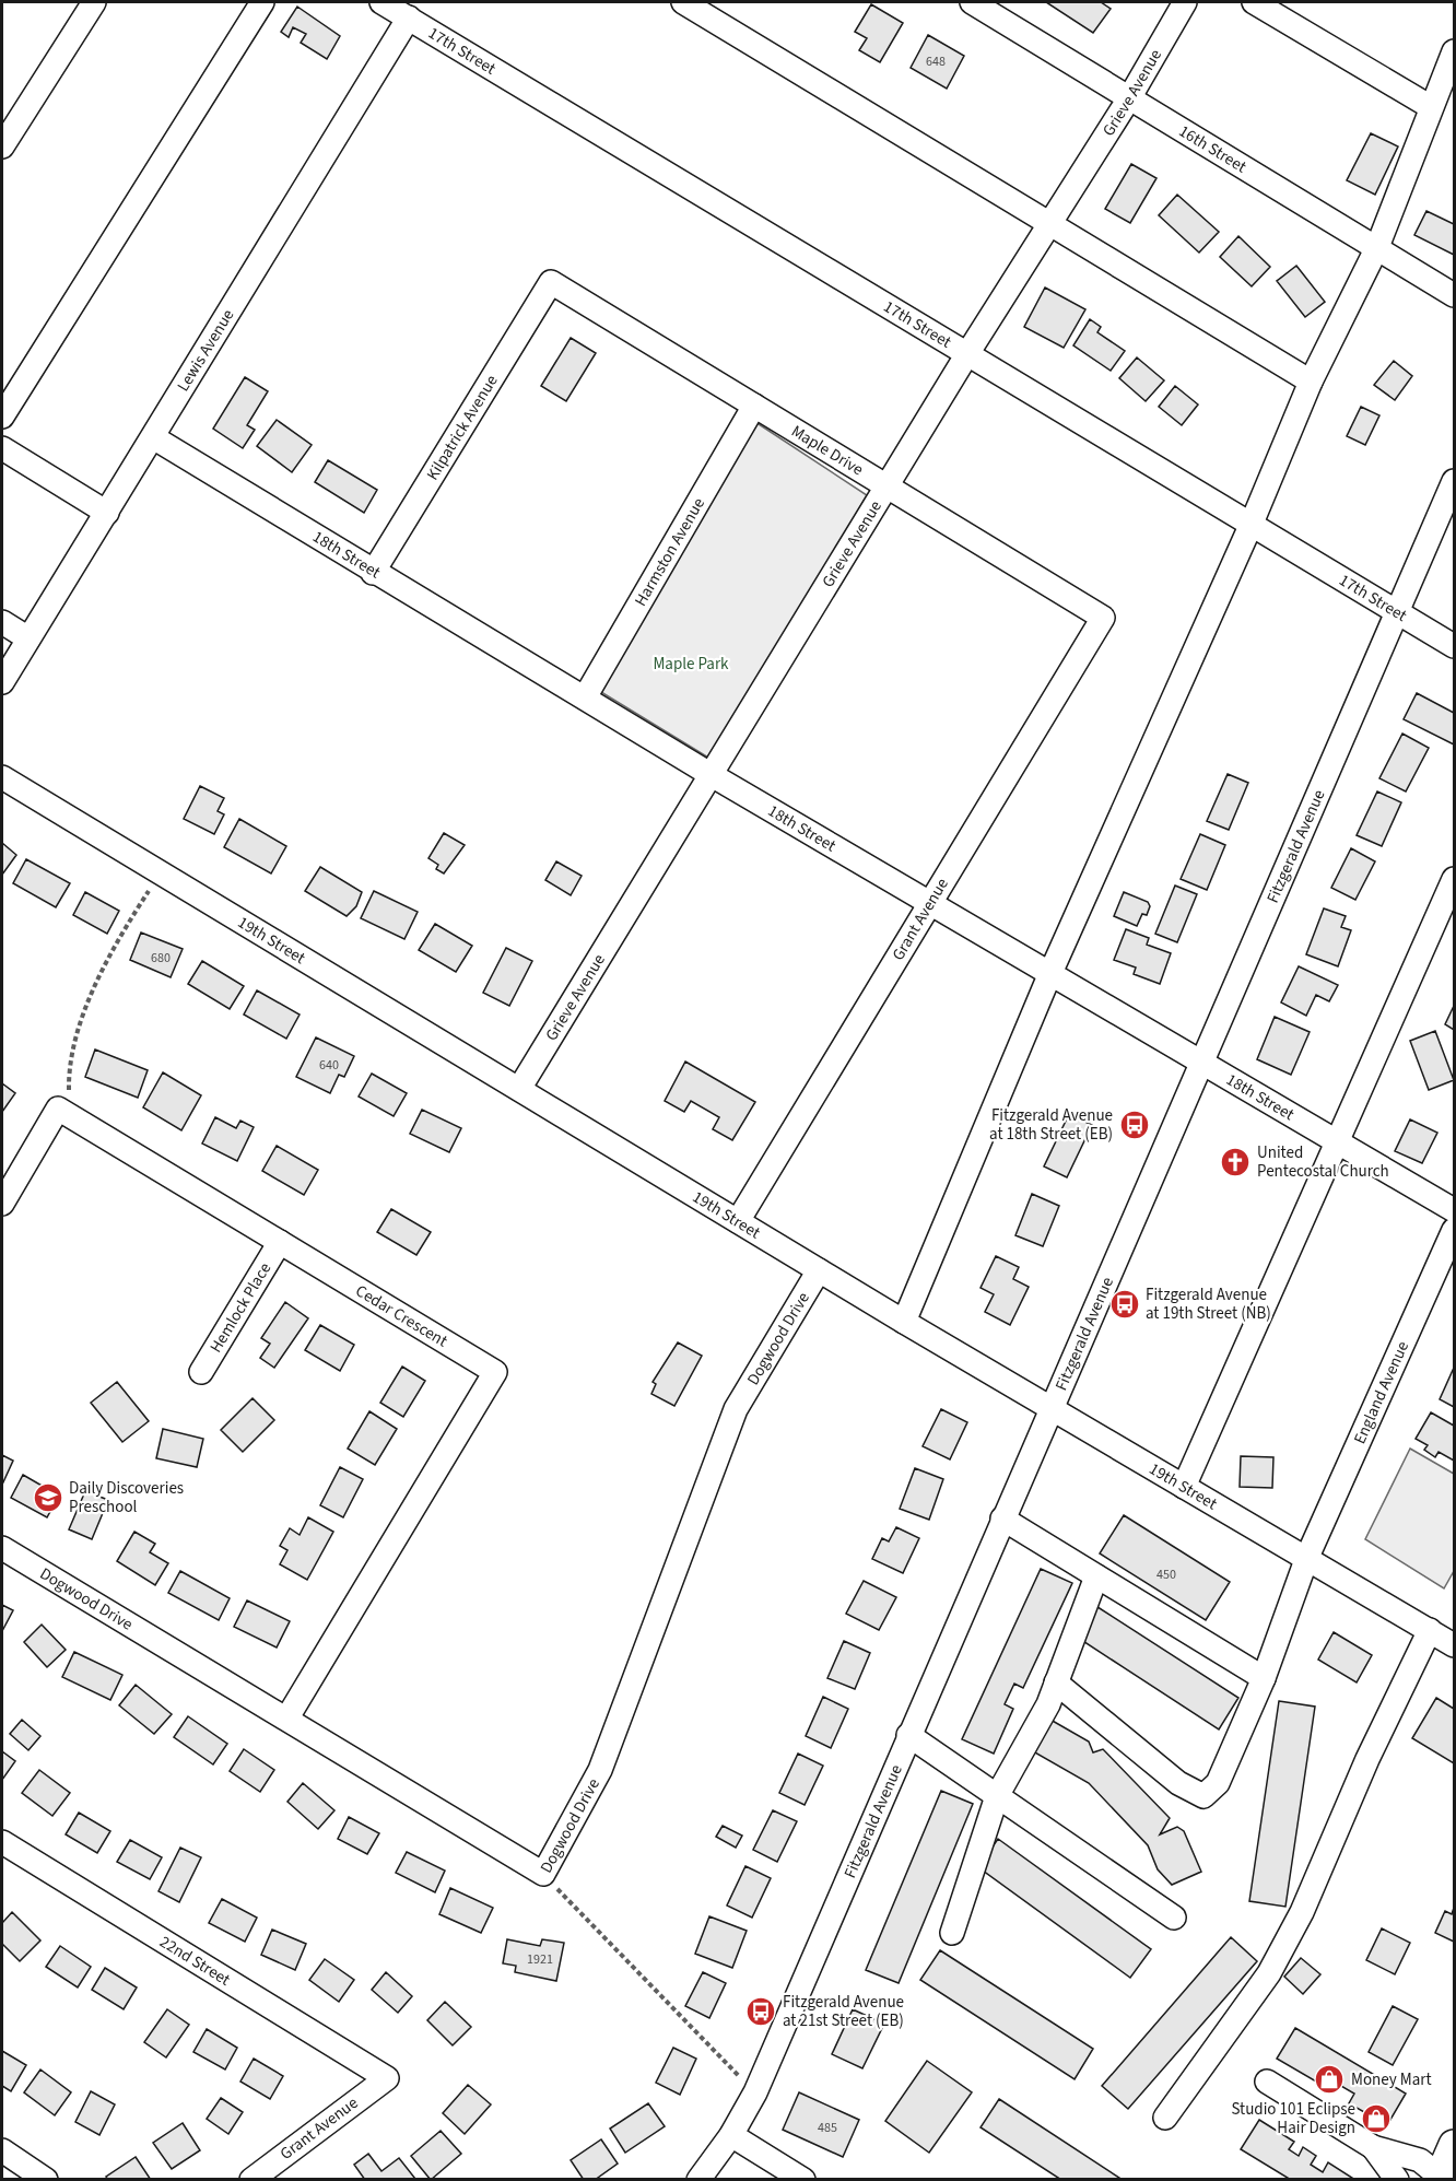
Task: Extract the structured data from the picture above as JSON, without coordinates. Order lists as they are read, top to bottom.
{
  "streets": {
    "street": [
      "17th Street",
      "Grieve Avenue",
      "16th Street",
      "Lewis Avenue",
      "Kilpatrick Avenue",
      "Maple Drive",
      "Harmston Avenue",
      "18th Street",
      "Fitzgerald Avenue",
      "Grant Avenue",
      "19th Street",
      "Hemlock Place",
      "Cedar Crescent",
      "Dogwood Drive",
      "England Avenue",
      "22nd Street"
    ]
  },
  "crossings": [
    ["17th Street", "Grieve Avenue"],
    ["17th Street", "Lewis Avenue"],
    ["17th Street", "Fitzgerald Avenue"],
    ["Grieve Avenue", "16th Street"],
    ["Grieve Avenue", "Maple Drive"],
    ["Grieve Avenue", "18th Street"],
    ["Grieve Avenue", "19th Street"],
    ["Lewis Avenue", "18th Street"],
    ["Kilpatrick Avenue", "Maple Drive"],
    ["Kilpatrick Avenue", "18th Street"],
    ["Maple Drive", "Harmston Avenue"],
    ["Maple Drive", "Grant Avenue"],
    ["Harmston Avenue", "18th Street"],
    ["18th Street", "Fitzgerald Avenue"],
    ["18th Street", "Grant Avenue"],
    ["Fitzgerald Avenue", "19th Street"],
    ["Grant Avenue", "19th Street"],
    ["Grant Avenue", "22nd Street"],
    ["19th Street", "Dogwood Drive"],
    ["19th Street", "England Avenue"],
    ["Hemlock Place", "Cedar Crescent"],
    ["Cedar Crescent", "Dogwood Drive"]
  ],
  "parks": ["Maple Park"],
  "places": {
    "bus stop": ["Fitzgerald Avenue at 18th Street (EB)", "Fitzgerald Avenue at 19th Street (NB)", "Fitzgerald Avenue at 21st Street (EB)"],
    "church": ["United Pentecostal Church"],
    "school or university": ["Daily Discoveries Preschool"],
    "shop": ["Money Mart", "Studio 101 Eclipse Hair Design"]
  },
  "house_numbers": [
    "648",
    "680",
    "640",
    "450",
    "1921",
    "485"
  ]
}
